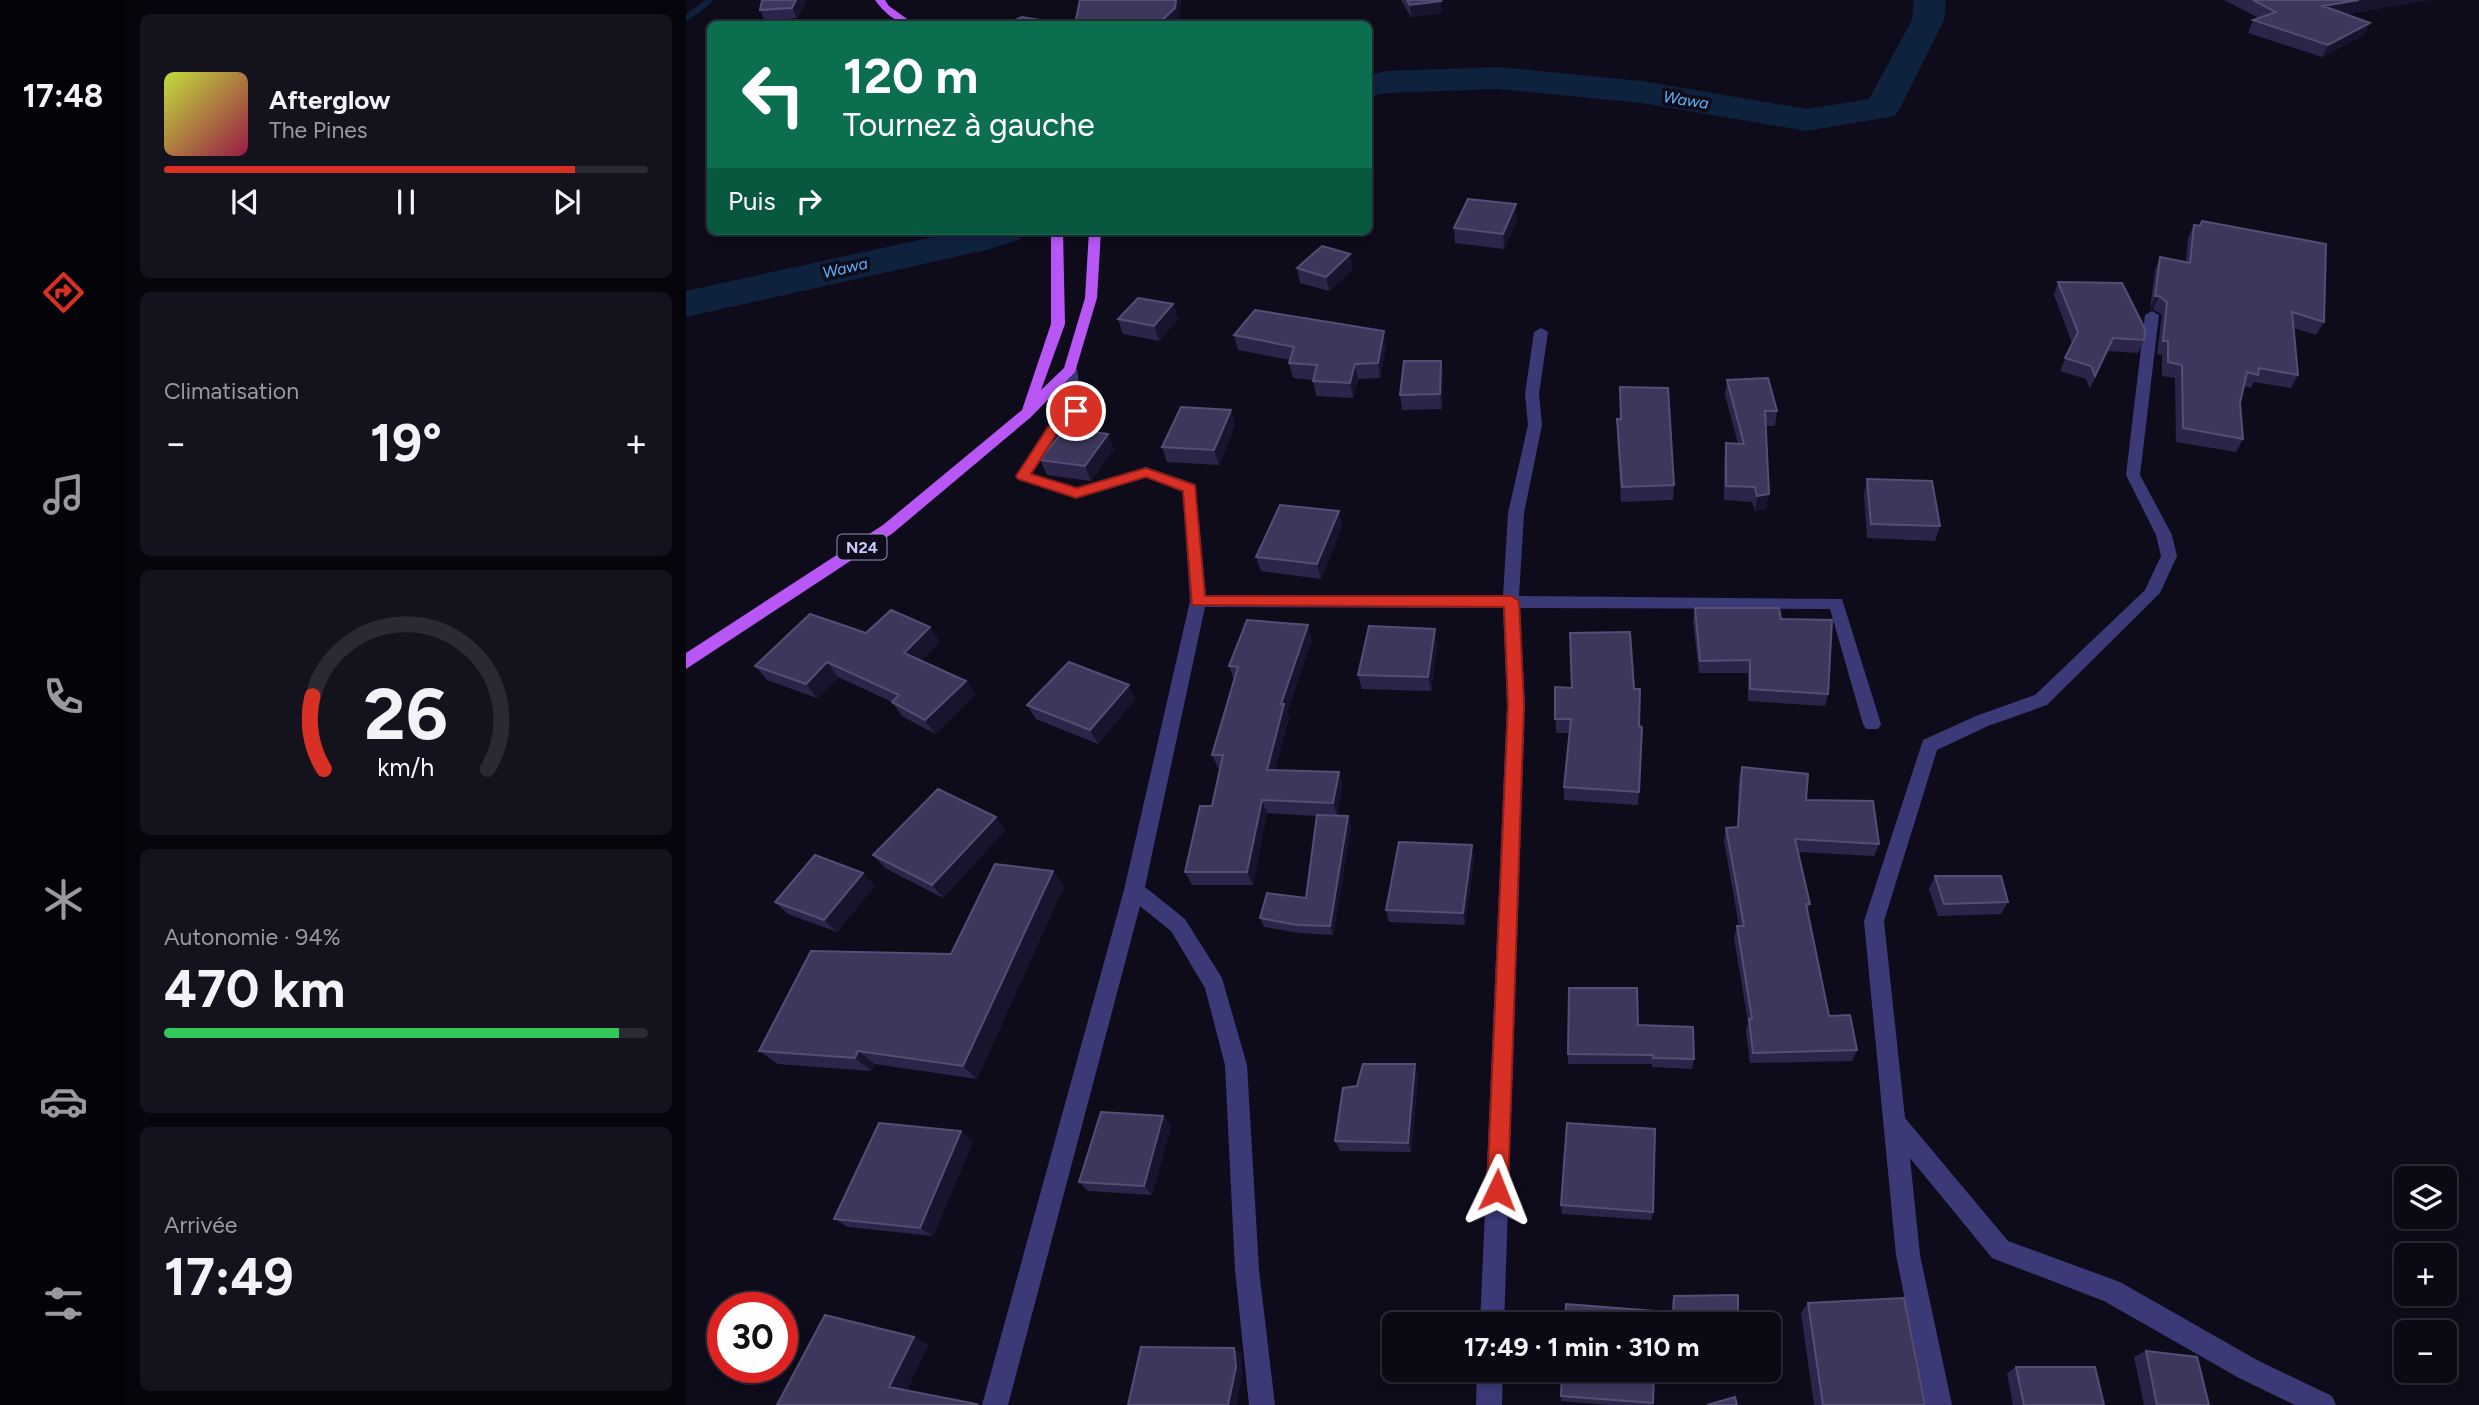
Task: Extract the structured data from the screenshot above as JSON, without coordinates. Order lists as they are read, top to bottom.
{
  "streets": {
    "main road": ["N24"]
  },
  "water": ["Wawa"],
  "page": {
    "tabs": "17:48",
    "turn": ["120 m", "Tournez à gauche"],
    "song": ["Afterglow", "The Pines"],
    "then": "Puis",
    "tile": [
      "Climatisation",
      ["Autonomie · 94%", "470 km"],
      ["Arrivée", "17:49"]
    ],
    "heat": ["−", "19°", "+"],
    "map_buttons": ["+", "−"],
    "limit": "30",
    "trip": "17:49 · 1 min · 310 m",
    "gauge": ["26", "km/h"]
  }
}
